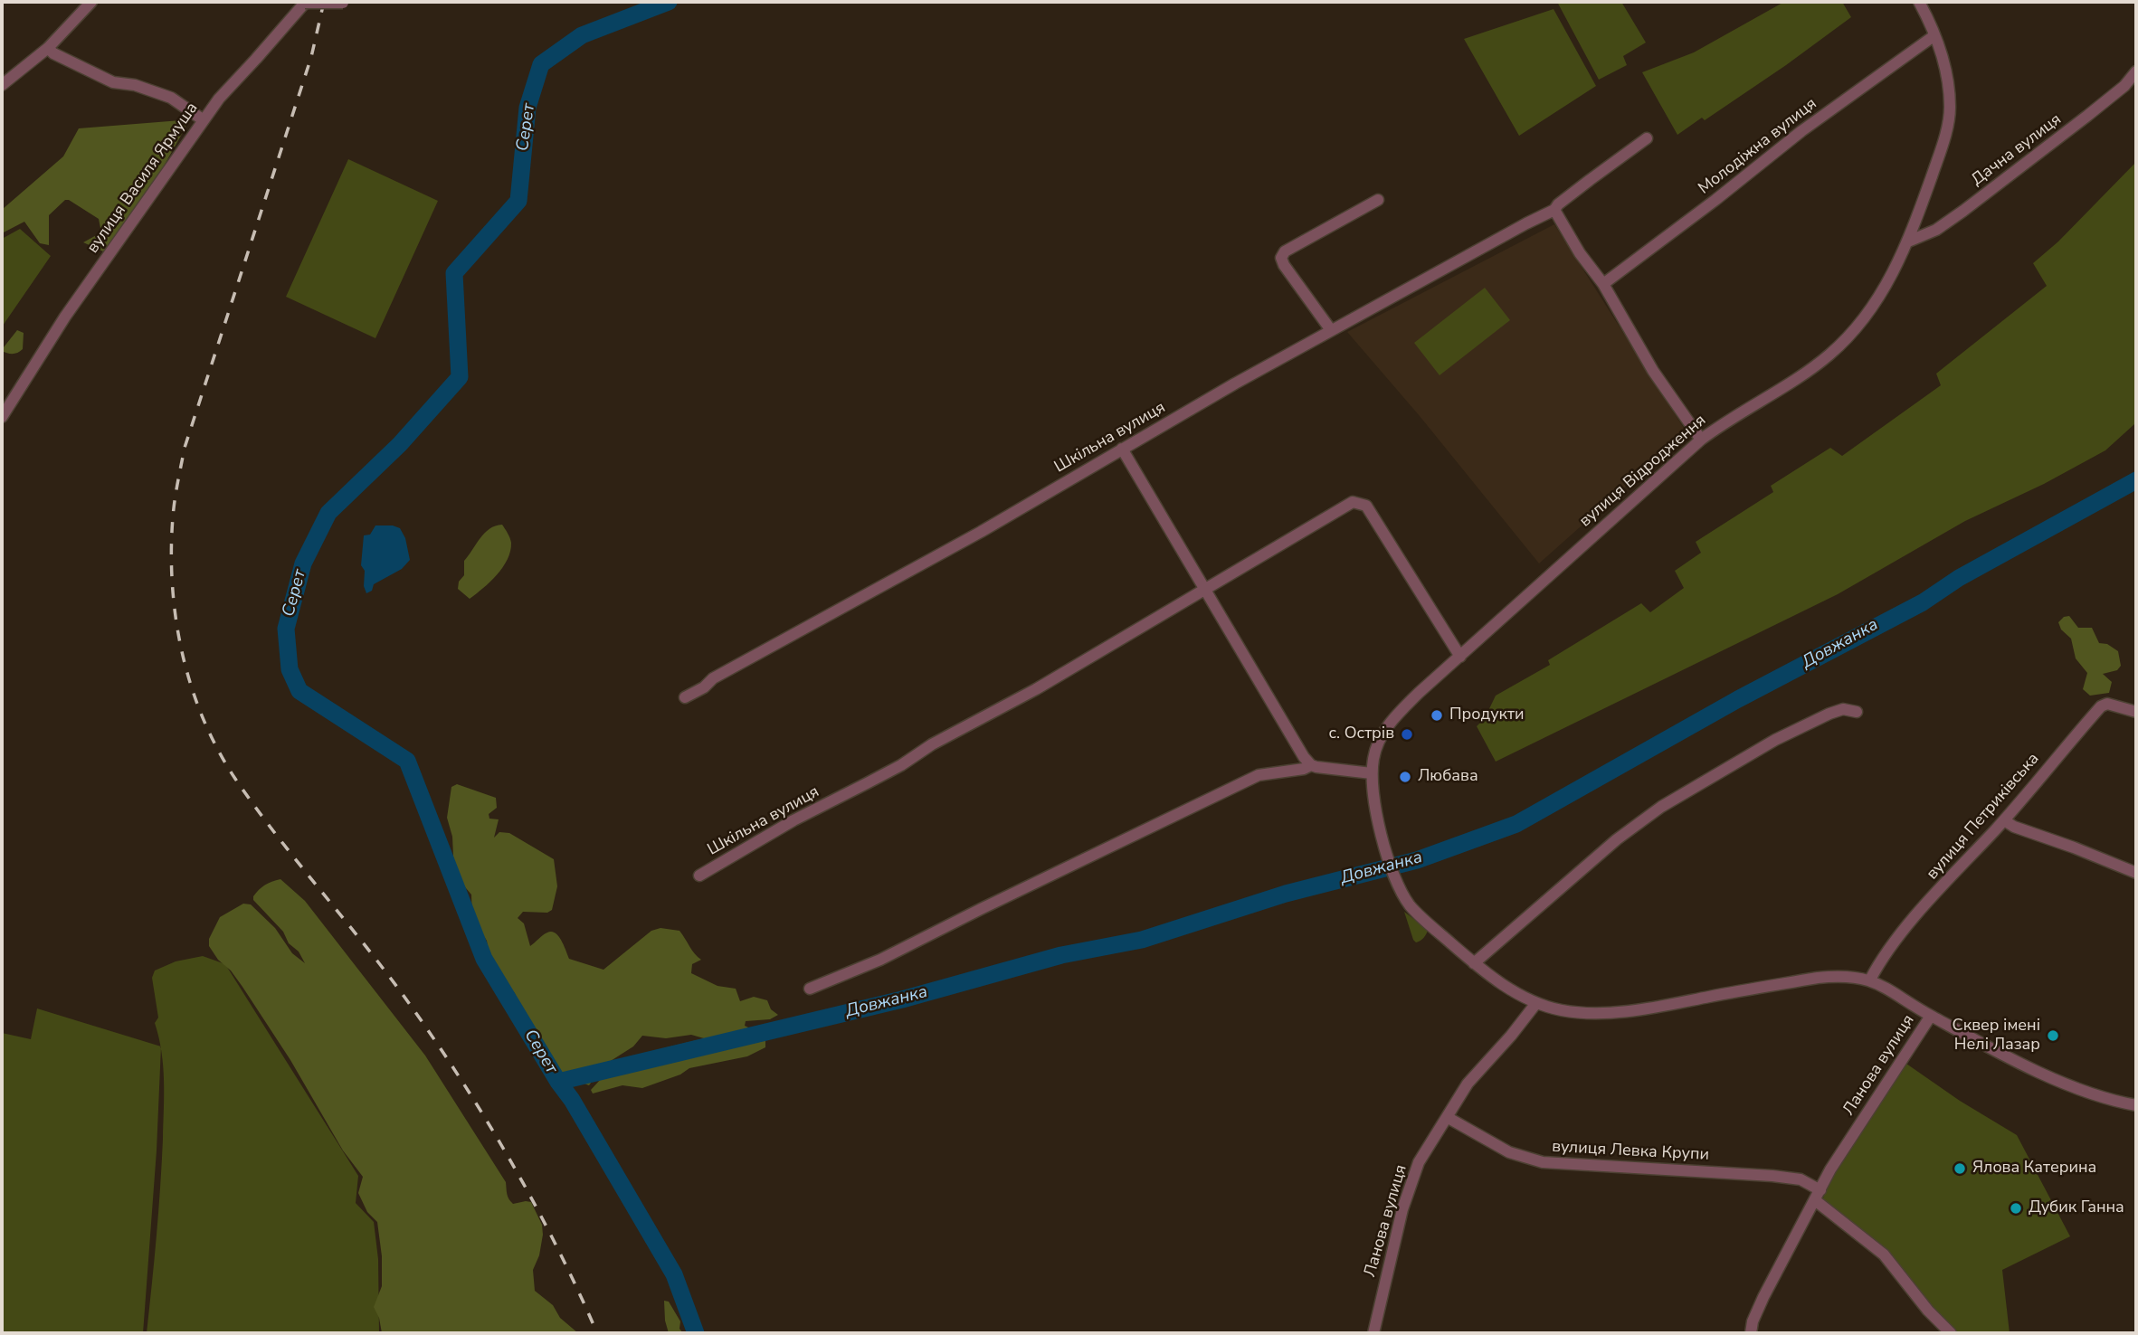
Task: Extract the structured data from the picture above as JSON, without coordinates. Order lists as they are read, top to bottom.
{
  "streets": {
    "street": [
      "Молодіжна вулиця",
      "Дачна вулиця",
      "вулиця Василя Ярмуша",
      "Шкільна вулиця",
      "вулиця Відродження",
      "вулиця Петриківська",
      "Ланова вулиця",
      "вулиця Левка Крупи"
    ]
  },
  "crossings": [
    ["Молодіжна вулиця", "вулиця Відродження"],
    ["Дачна вулиця", "вулиця Відродження"],
    ["Шкільна вулиця", "вулиця Відродження"],
    ["вулиця Відродження", "вулиця Петриківська"],
    ["вулиця Відродження", "Ланова вулиця"],
    ["Ланова вулиця", "вулиця Левка Крупи"]
  ],
  "water": ["Серет", "Довжанка"],
  "places": [
    "Продукти",
    "с. Острів",
    "Любава",
    "Сквер імені Нелі Лазар",
    "Ялова Катерина",
    "Дубик Ганна"
  ]
}
